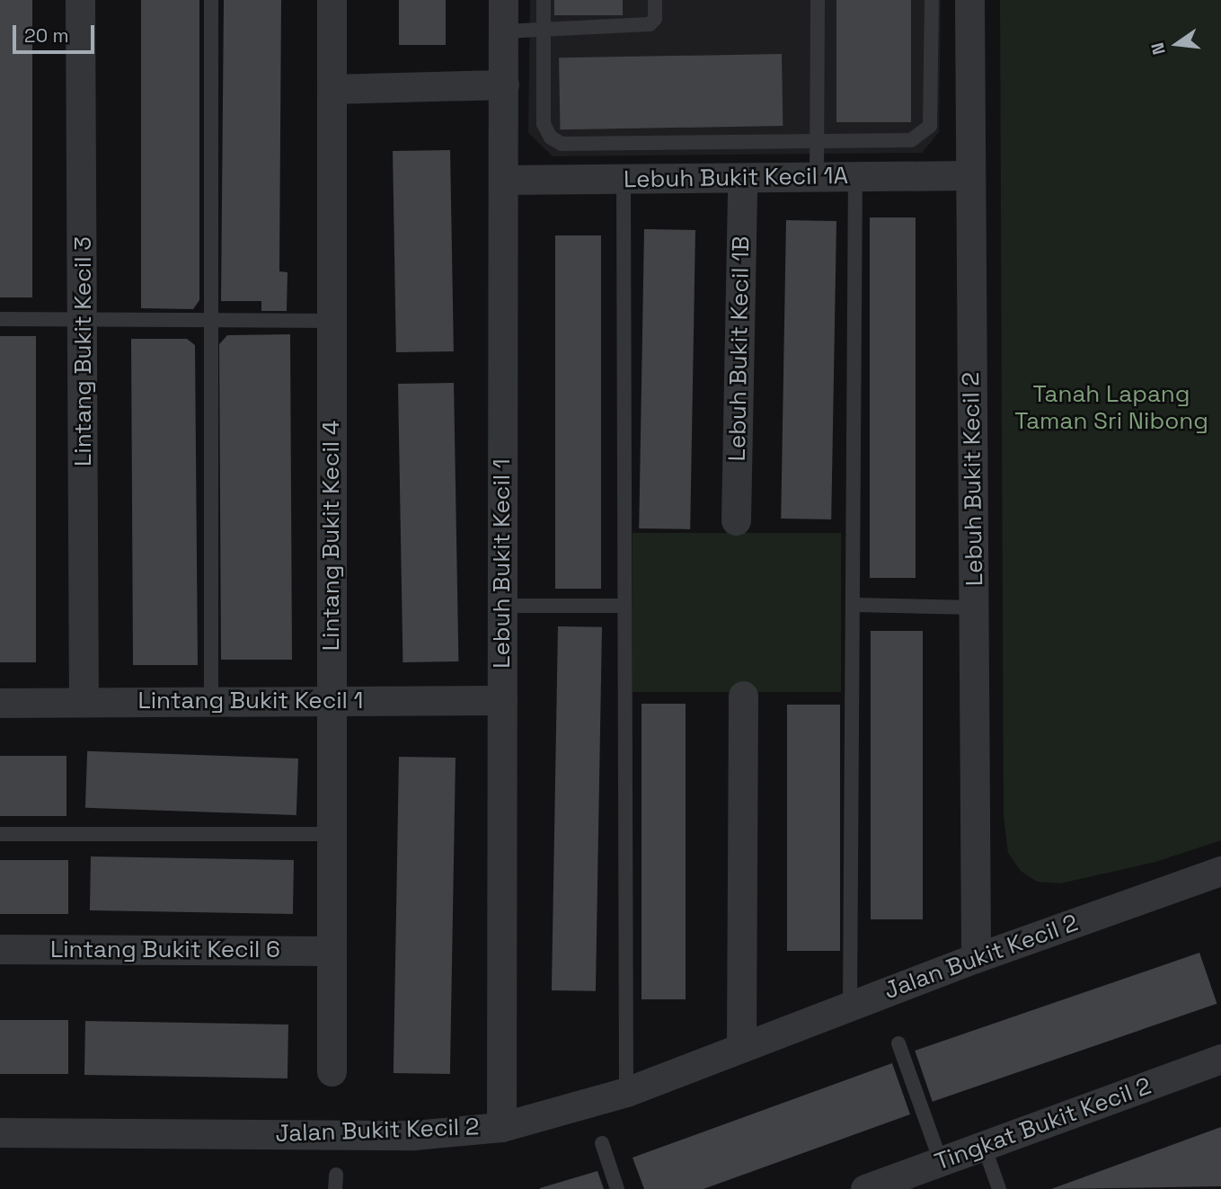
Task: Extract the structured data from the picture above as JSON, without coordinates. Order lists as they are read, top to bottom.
{
  "streets": {
    "street": [
      "Lebuh Bukit Kecil 1A",
      "Lebuh Bukit Kecil 1B",
      "Lintang Bukit Kecil 3",
      "Lebuh Bukit Kecil 2",
      "Lintang Bukit Kecil 4",
      "Lebuh Bukit Kecil 1",
      "Lintang Bukit Kecil 1",
      "Lintang Bukit Kecil 6",
      "Jalan Bukit Kecil 2",
      "Tingkat Bukit Kecil 2"
    ]
  },
  "crossings": [
    ["Lebuh Bukit Kecil 1A", "Lebuh Bukit Kecil 1B"],
    ["Lebuh Bukit Kecil 1A", "Lebuh Bukit Kecil 2"],
    ["Lebuh Bukit Kecil 1A", "Lebuh Bukit Kecil 1"],
    ["Lintang Bukit Kecil 3", "Lintang Bukit Kecil 1"],
    ["Lebuh Bukit Kecil 2", "Jalan Bukit Kecil 2"],
    ["Lintang Bukit Kecil 4", "Lintang Bukit Kecil 1"],
    ["Lintang Bukit Kecil 4", "Lintang Bukit Kecil 6"],
    ["Lebuh Bukit Kecil 1", "Lintang Bukit Kecil 1"],
    ["Lebuh Bukit Kecil 1", "Jalan Bukit Kecil 2"]
  ],
  "parks": ["Tanah Lapang Taman Sri Nibong"],
  "scale_bar": "20 m",
  "north": "left"
}
